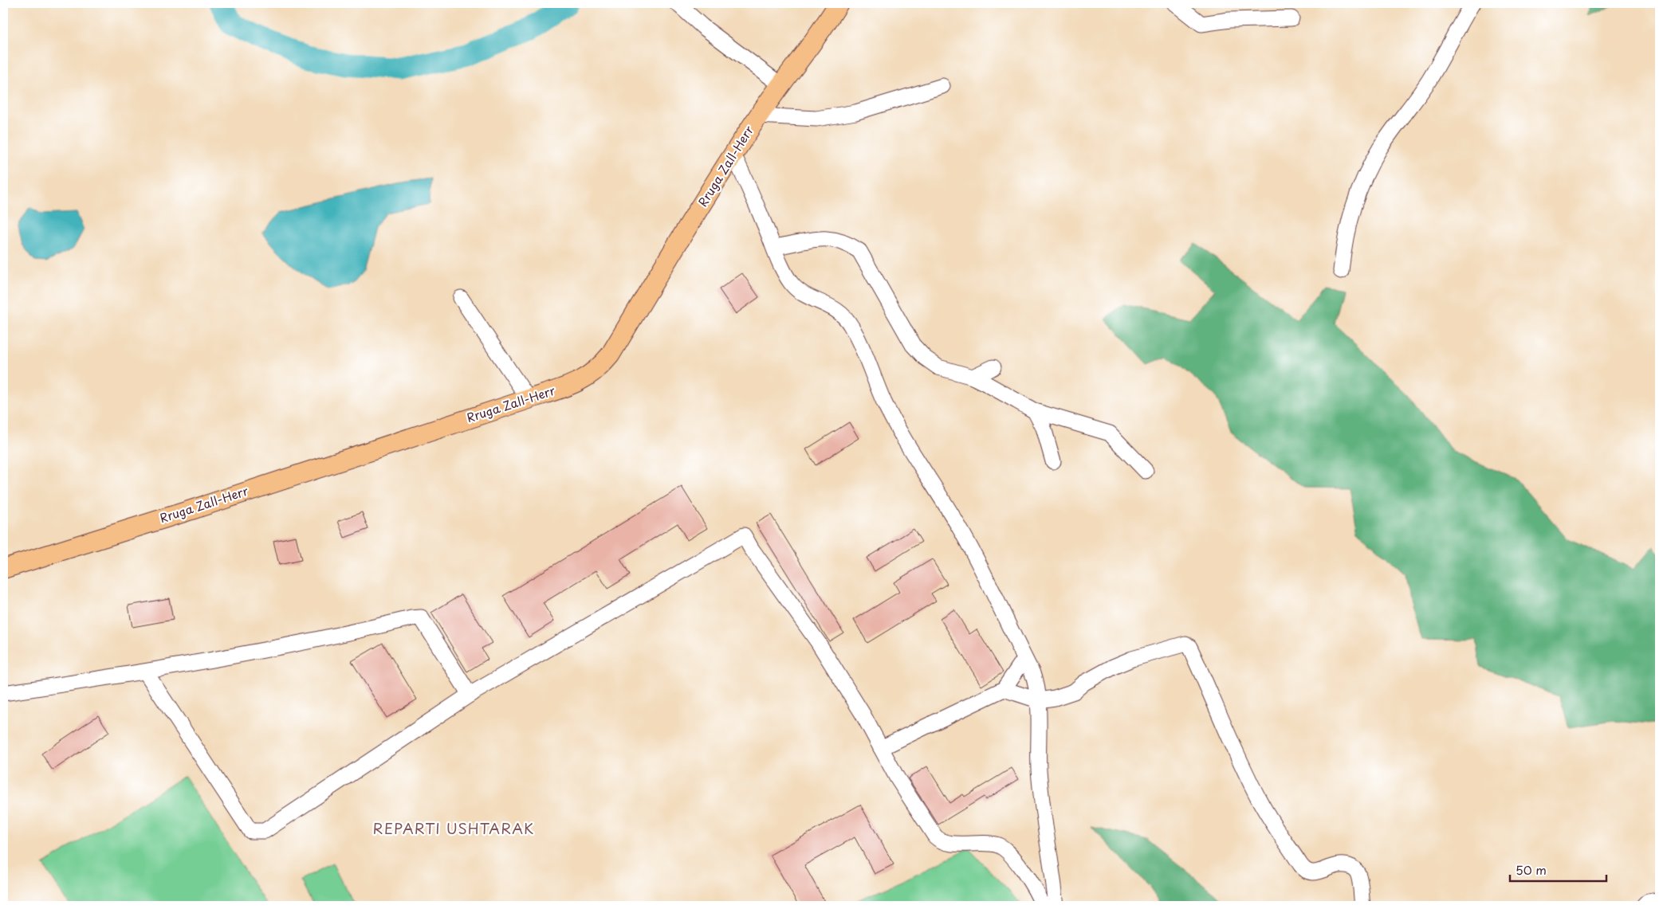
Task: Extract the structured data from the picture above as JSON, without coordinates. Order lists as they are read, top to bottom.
{
  "streets": {
    "main road": ["Rruga Zall-Herr"]
  },
  "districts": ["REPARTI USHTARAK"],
  "scale_bar": "50 m"
}
